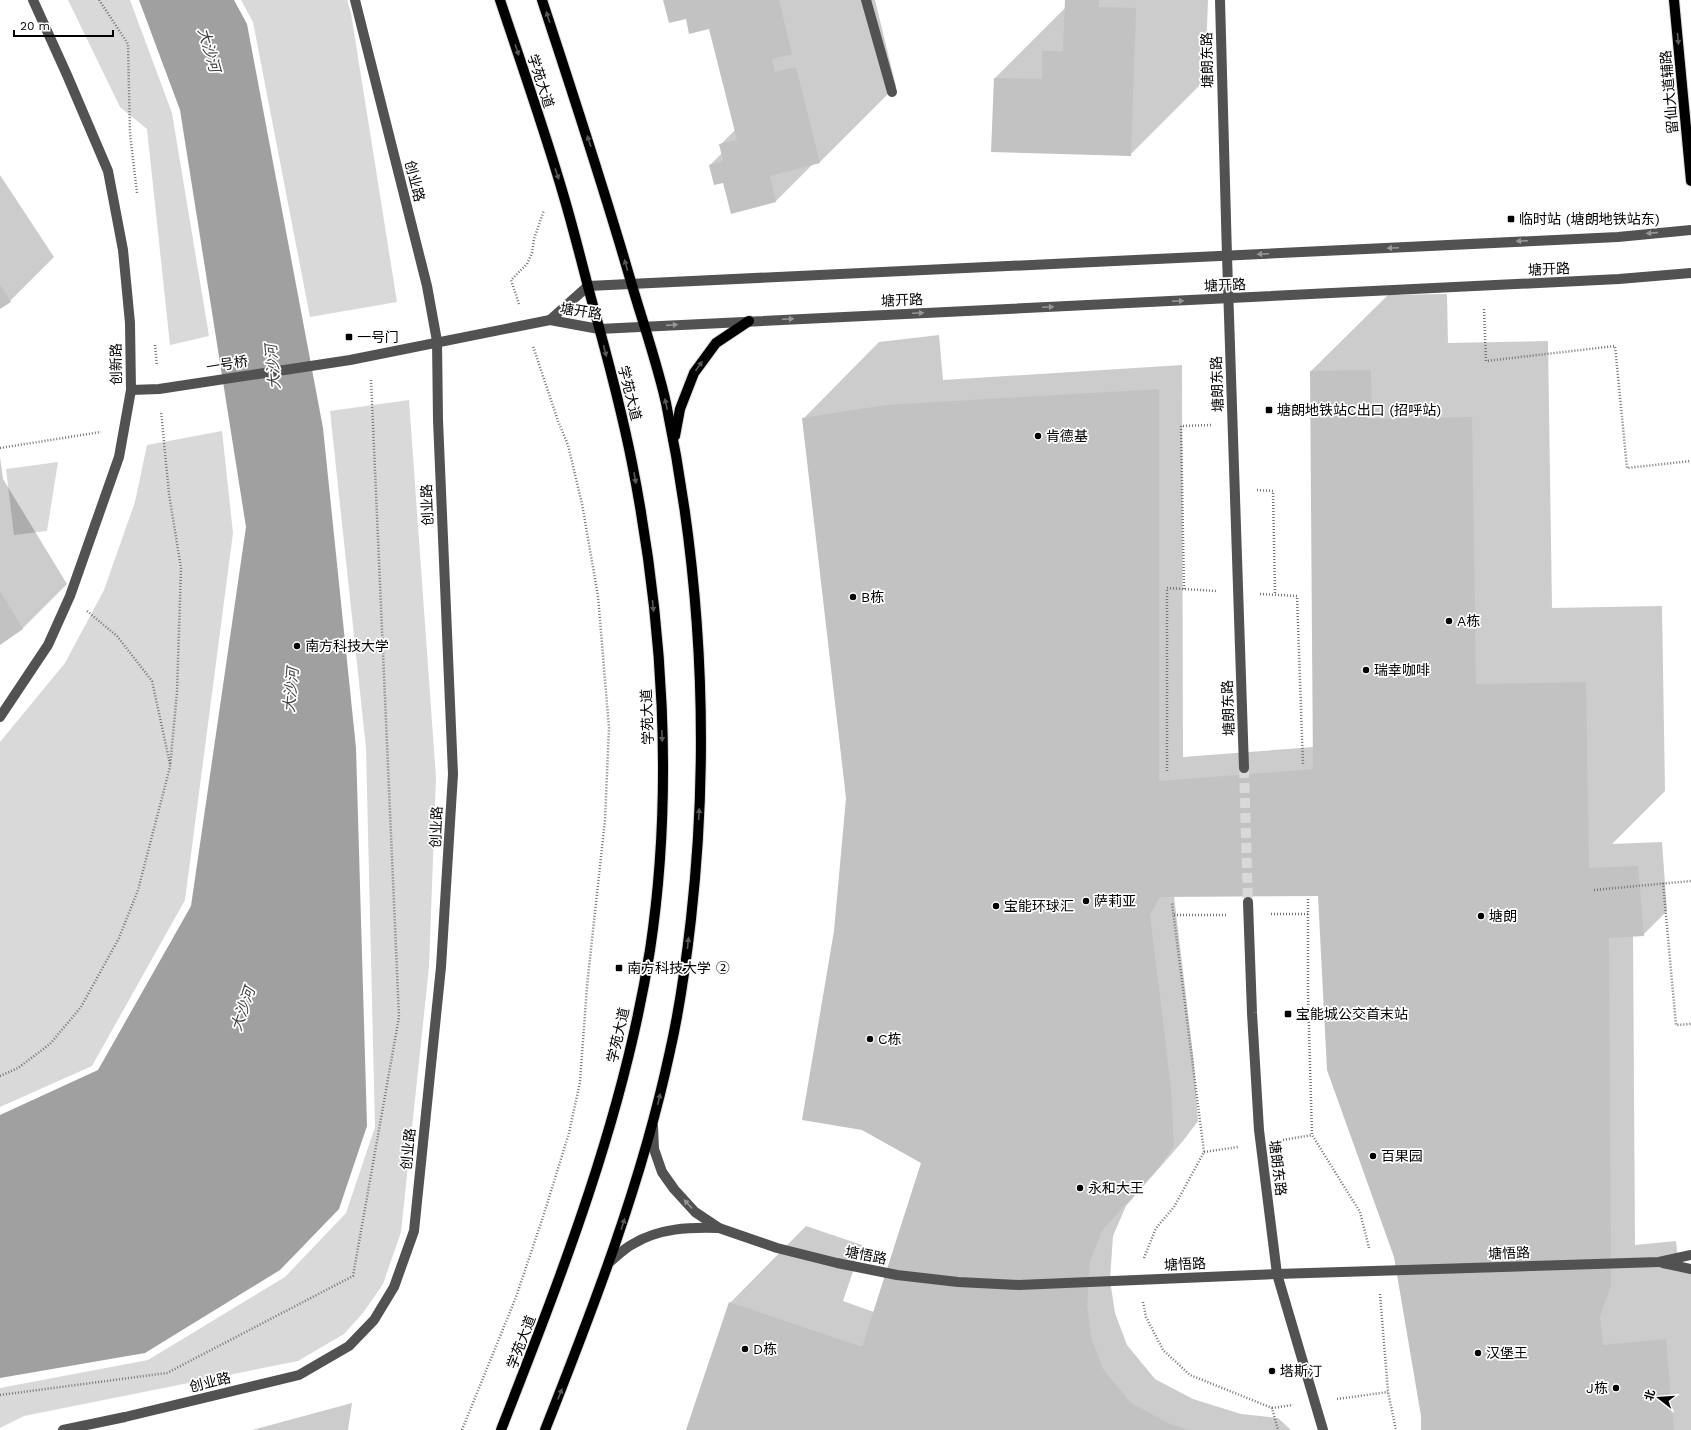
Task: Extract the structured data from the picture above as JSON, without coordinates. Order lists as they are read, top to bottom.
{
  "streets": {
    "main road": ["学苑大道", "留仙大道辅路"],
    "street": [
      "塘朗东路",
      "创业路",
      "塘开路",
      "创新路",
      "一号桥",
      "塘悟路"
    ]
  },
  "crossings": [
    ["塘朗东路", "塘开路"],
    ["塘朗东路", "塘悟路"],
    ["学苑大道", "塘开路"],
    ["学苑大道", "塘悟路"],
    ["创业路", "一号桥"],
    ["塘开路", "一号桥"],
    ["创新路", "一号桥"]
  ],
  "one_way": ["留仙大道辅路"],
  "water": ["大沙河"],
  "places": {
    "transit": [
      "临时站 (塘朗地铁站东)",
      "一号门",
      "塘朗地铁站C出口 (招呼站)",
      "南方科技大学 ②",
      "宝能城公交首末站"
    ],
    "other": [
      "肯德基",
      "B栋",
      "A栋",
      "南方科技大学",
      "瑞幸咖啡",
      "萨莉亚",
      "宝能环球汇",
      "塘朗",
      "C栋",
      "百果园",
      "永和大王",
      "D栋",
      "汉堡王",
      "塔斯汀",
      "J栋"
    ]
  },
  "scale_bar": "20 m",
  "north": "left"
}
